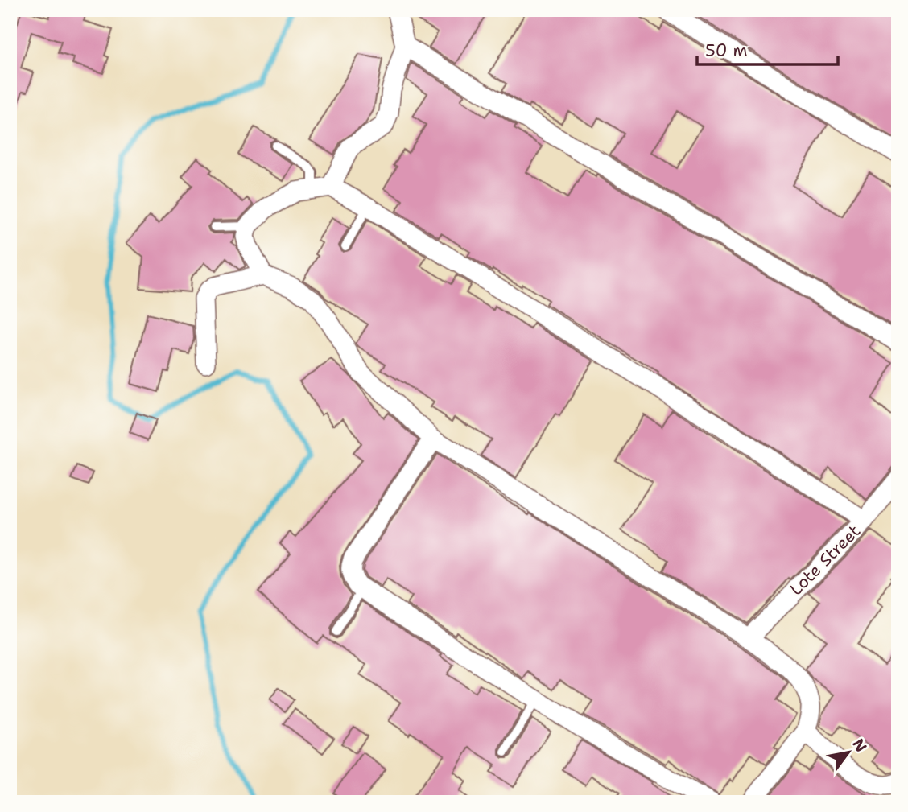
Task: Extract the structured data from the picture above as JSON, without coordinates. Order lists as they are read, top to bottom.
{
  "streets": {
    "street": ["Lote Street"]
  },
  "scale_bar": "50 m",
  "north": "top right"
}
